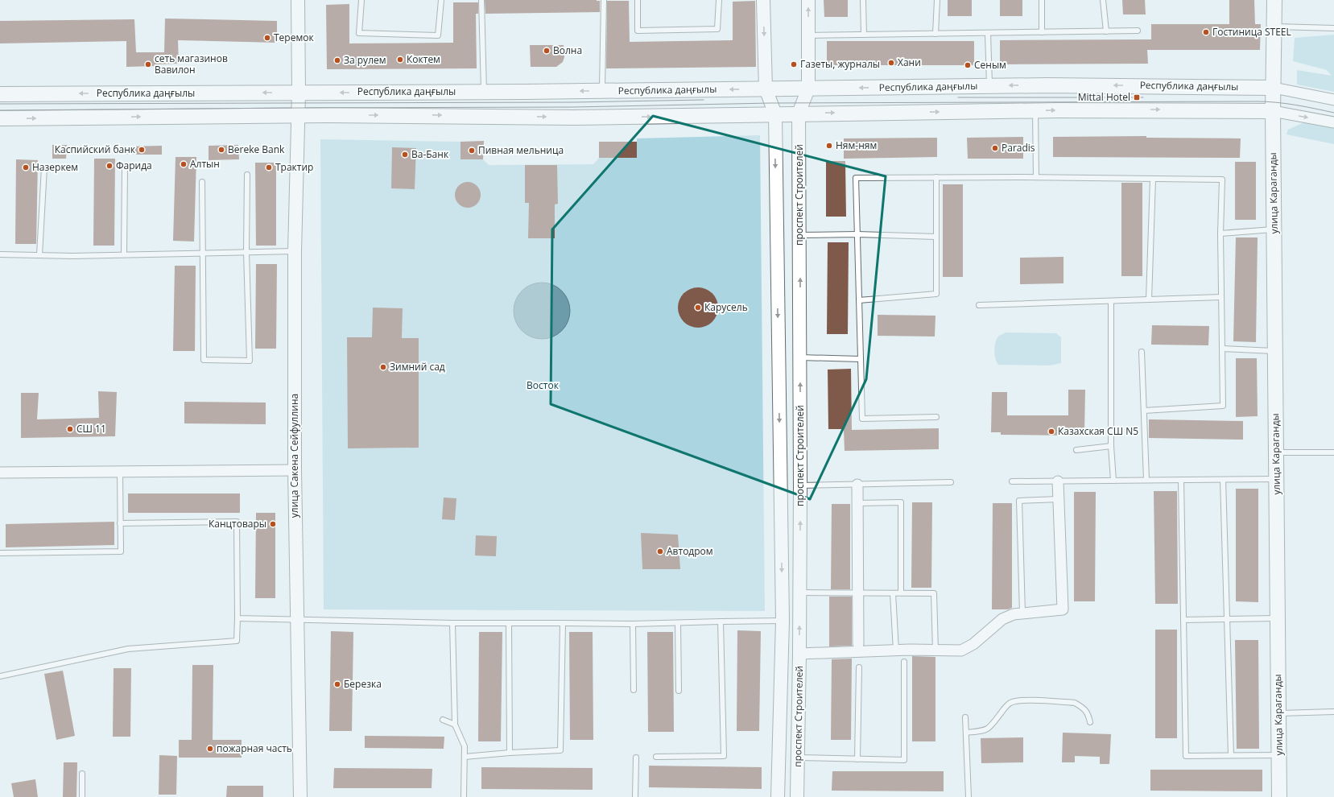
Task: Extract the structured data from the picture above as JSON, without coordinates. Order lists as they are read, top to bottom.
{
  "streets": {
    "main road": ["Республика даңғылы", "улица Караганды"],
    "street": ["проспект Строителей", "улица Сакена Сейфуллина"]
  },
  "crossings": [
    ["Республика даңғылы", "улица Караганды"],
    ["Республика даңғылы", "проспект Строителей"],
    ["Республика даңғылы", "улица Сакена Сейфуллина"]
  ],
  "parks": ["Восток"],
  "places": {
    "other": [
      "Гостиница STEEL",
      "Теремок",
      "Волна",
      "Коктем",
      "За рулем",
      "Хани",
      "сеть магазинов Вавилон",
      "Газеты, журналы",
      "Сеным",
      "Ням-ням",
      "Paradis",
      "Каспийский банк",
      "Bereke Bank",
      "Пивная мельница",
      "Ва-Банк",
      "Алтын",
      "Фарида",
      "Назеркем",
      "Трактир",
      "Карусель",
      "Зимний сад",
      "СШ 11",
      "Казахская СШ N5",
      "Канцтовары",
      "Автодром",
      "Березка",
      "пожарная часть"
    ],
    "transit": ["Mittal Hotel"]
  }
}
